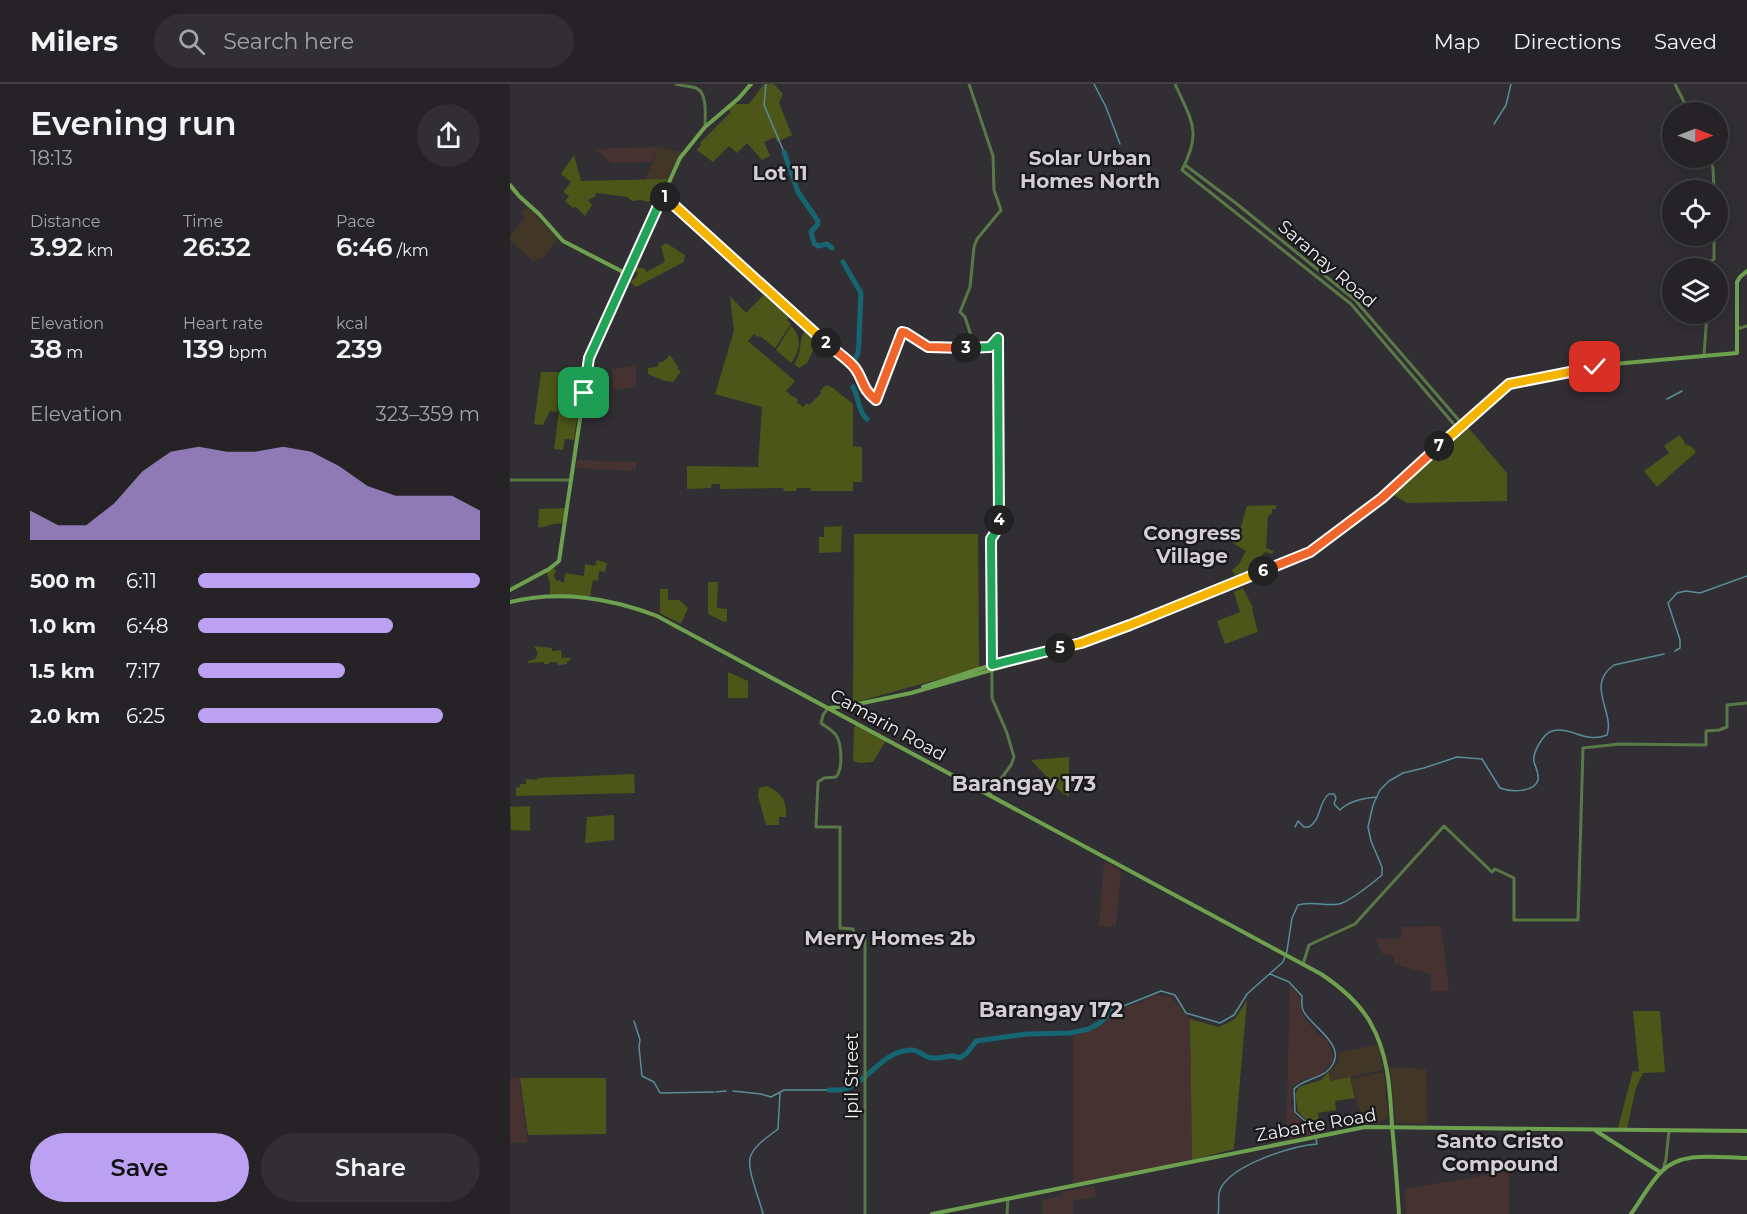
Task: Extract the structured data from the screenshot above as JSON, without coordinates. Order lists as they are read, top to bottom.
{
  "streets": {
    "main road": ["Camarin Road", "Zabarte Road"],
    "street": ["Saranay Road", "Ipil Street"]
  },
  "crossings": [
    ["Camarin Road", "Ipil Street"],
    ["Camarin Road", "Zabarte Road"]
  ],
  "districts": [
    "Solar Urban Homes North",
    "Lot 11",
    "Congress Village",
    "Barangay 173",
    "Merry Homes 2b",
    "Barangay 172",
    "Santo Cristo Compound"
  ],
  "north": "right",
  "page": {
    "header": "Milers",
    "search": "Search here",
    "nav": ["Map", "Directions", "Saved"],
    "heading": ["Evening run", "18:13"],
    "pins": [
      "1",
      "2",
      "3",
      "7",
      "4",
      "6",
      "5"
    ],
    "stats": [
      ["Distance", "3.92 km"],
      ["Time", "26:32"],
      ["Pace", "6:46 /km"],
      ["Elevation", "38 m"],
      ["Heart rate", "139 bpm"],
      ["kcal", "239"]
    ],
    "chart": ["Elevation", "323–359 m"],
    "list": [
      {
        "name": "500 m",
        "note": "6:11"
      },
      {
        "name": "1.0 km",
        "note": "6:48"
      },
      {
        "name": "1.5 km",
        "note": "7:17"
      },
      {
        "name": "2.0 km",
        "note": "6:25"
      }
    ],
    "buttons": ["Save", "Share"]
  }
}
